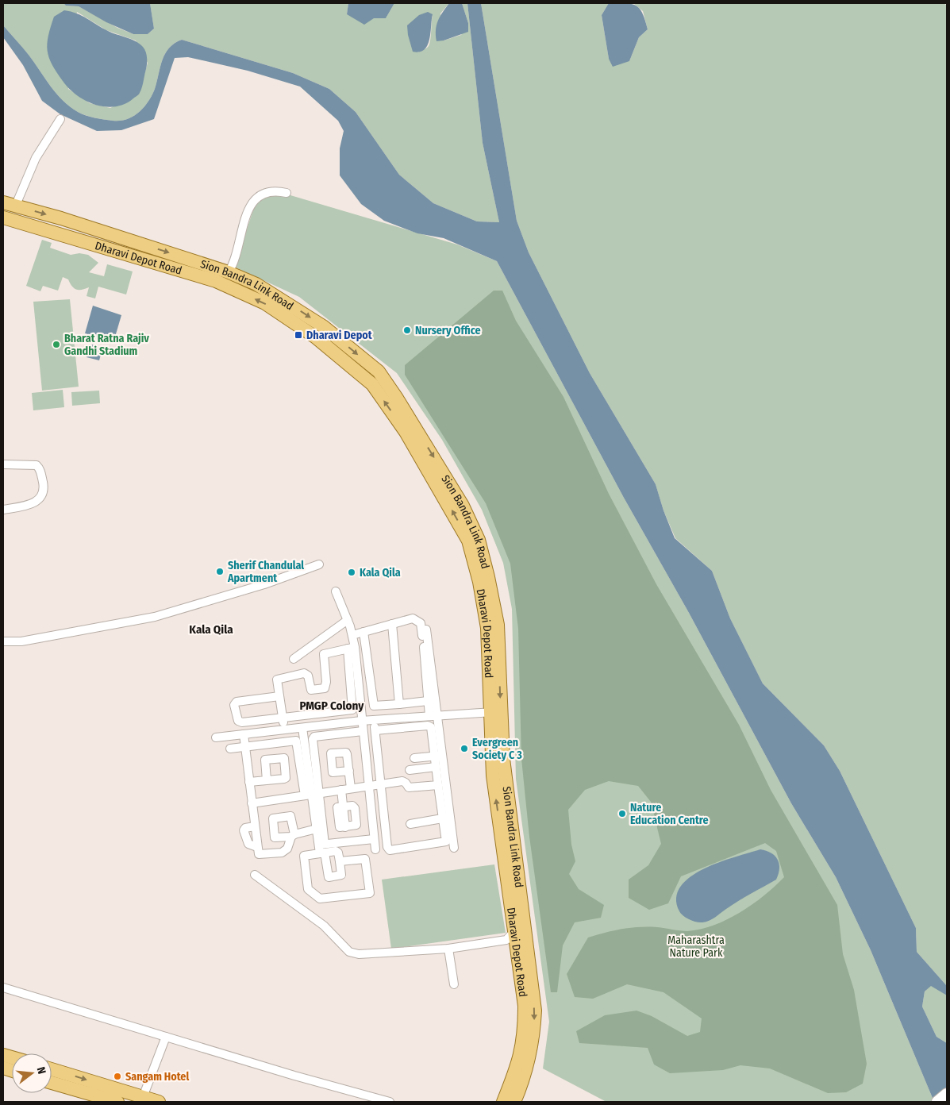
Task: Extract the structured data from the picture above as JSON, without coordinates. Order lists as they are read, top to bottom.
{
  "streets": {
    "main road": ["Dharavi Depot Road", "Sion Bandra Link Road"]
  },
  "crossings": [
    ["Dharavi Depot Road", "Sion Bandra Link Road"]
  ],
  "one_way": ["Dharavi Depot Road", "Sion Bandra Link Road"],
  "districts": ["Kala Qila", "PMGP Colony"],
  "parks": ["Maharashtra Nature Park"],
  "places": {
    "other": [
      "Nursery Office",
      "Bharat Ratna Rajiv Gandhi Stadium",
      "Sherif Chandulal Apartment",
      "Kala Qila",
      "Evergreen Society C 3",
      "Nature Education Centre",
      "Sangam Hotel"
    ],
    "transit": ["Dharavi Depot"]
  },
  "north": "right"
}
